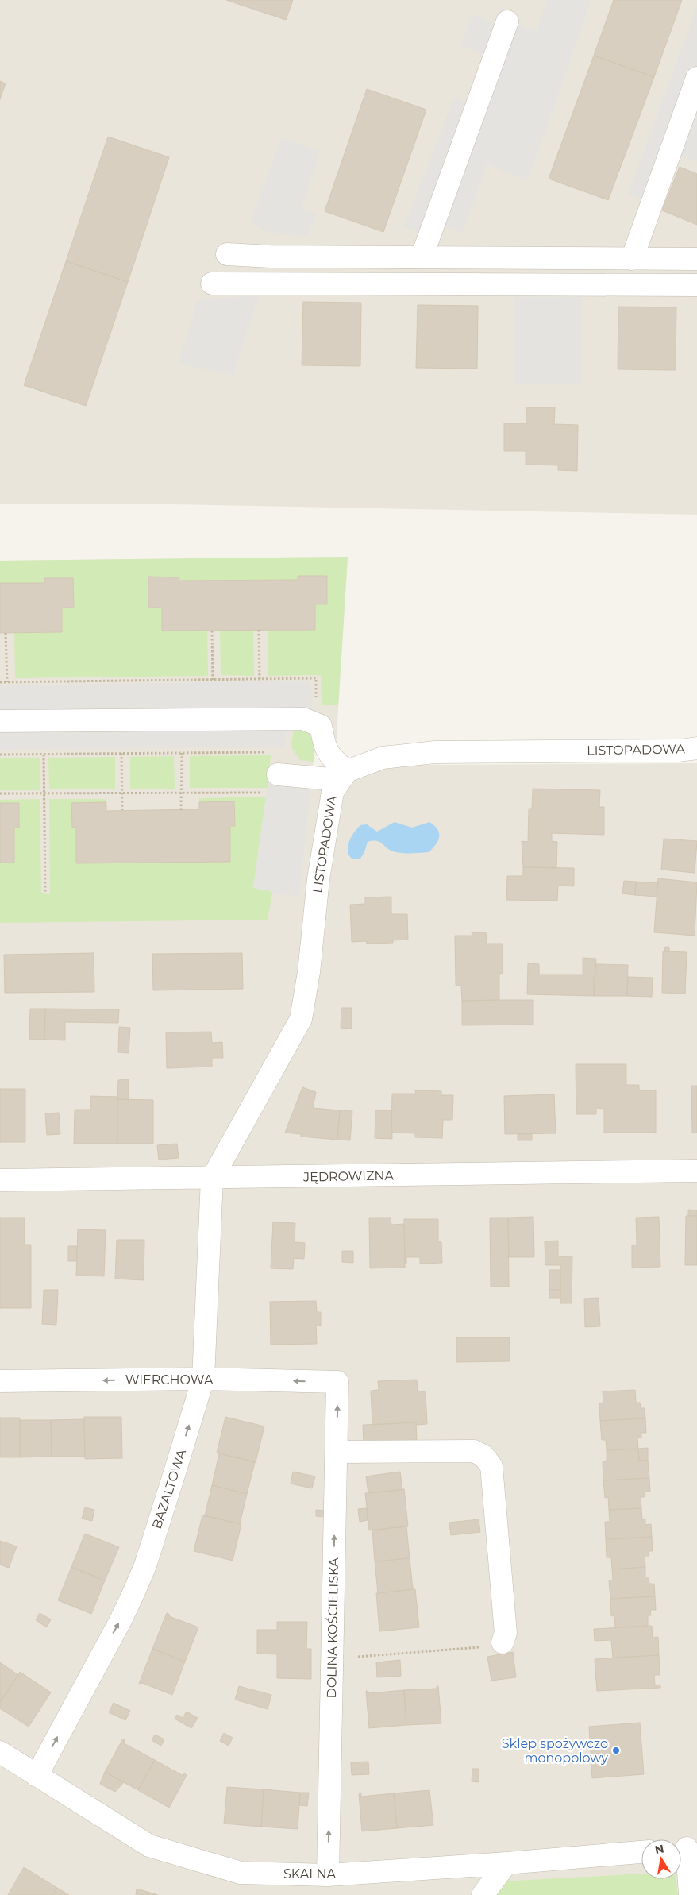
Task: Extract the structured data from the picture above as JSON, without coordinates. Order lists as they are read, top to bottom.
{
  "streets": {
    "street": [
      "LISTOPADOWA",
      "JĘDROWIZNA",
      "WIERCHOWA",
      "BAZALTOWA",
      "DOLINA KOŚCIELISKA",
      "SKALNA"
    ]
  },
  "crossings": [
    ["LISTOPADOWA", "JĘDROWIZNA"],
    ["LISTOPADOWA", "BAZALTOWA"],
    ["JĘDROWIZNA", "BAZALTOWA"],
    ["WIERCHOWA", "BAZALTOWA"],
    ["WIERCHOWA", "DOLINA KOŚCIELISKA"],
    ["BAZALTOWA", "SKALNA"],
    ["DOLINA KOŚCIELISKA", "SKALNA"]
  ],
  "one_way": ["WIERCHOWA", "BAZALTOWA", "DOLINA KOŚCIELISKA"],
  "places": ["Sklep spożywczo monopolowy"],
  "north": "top"
}
